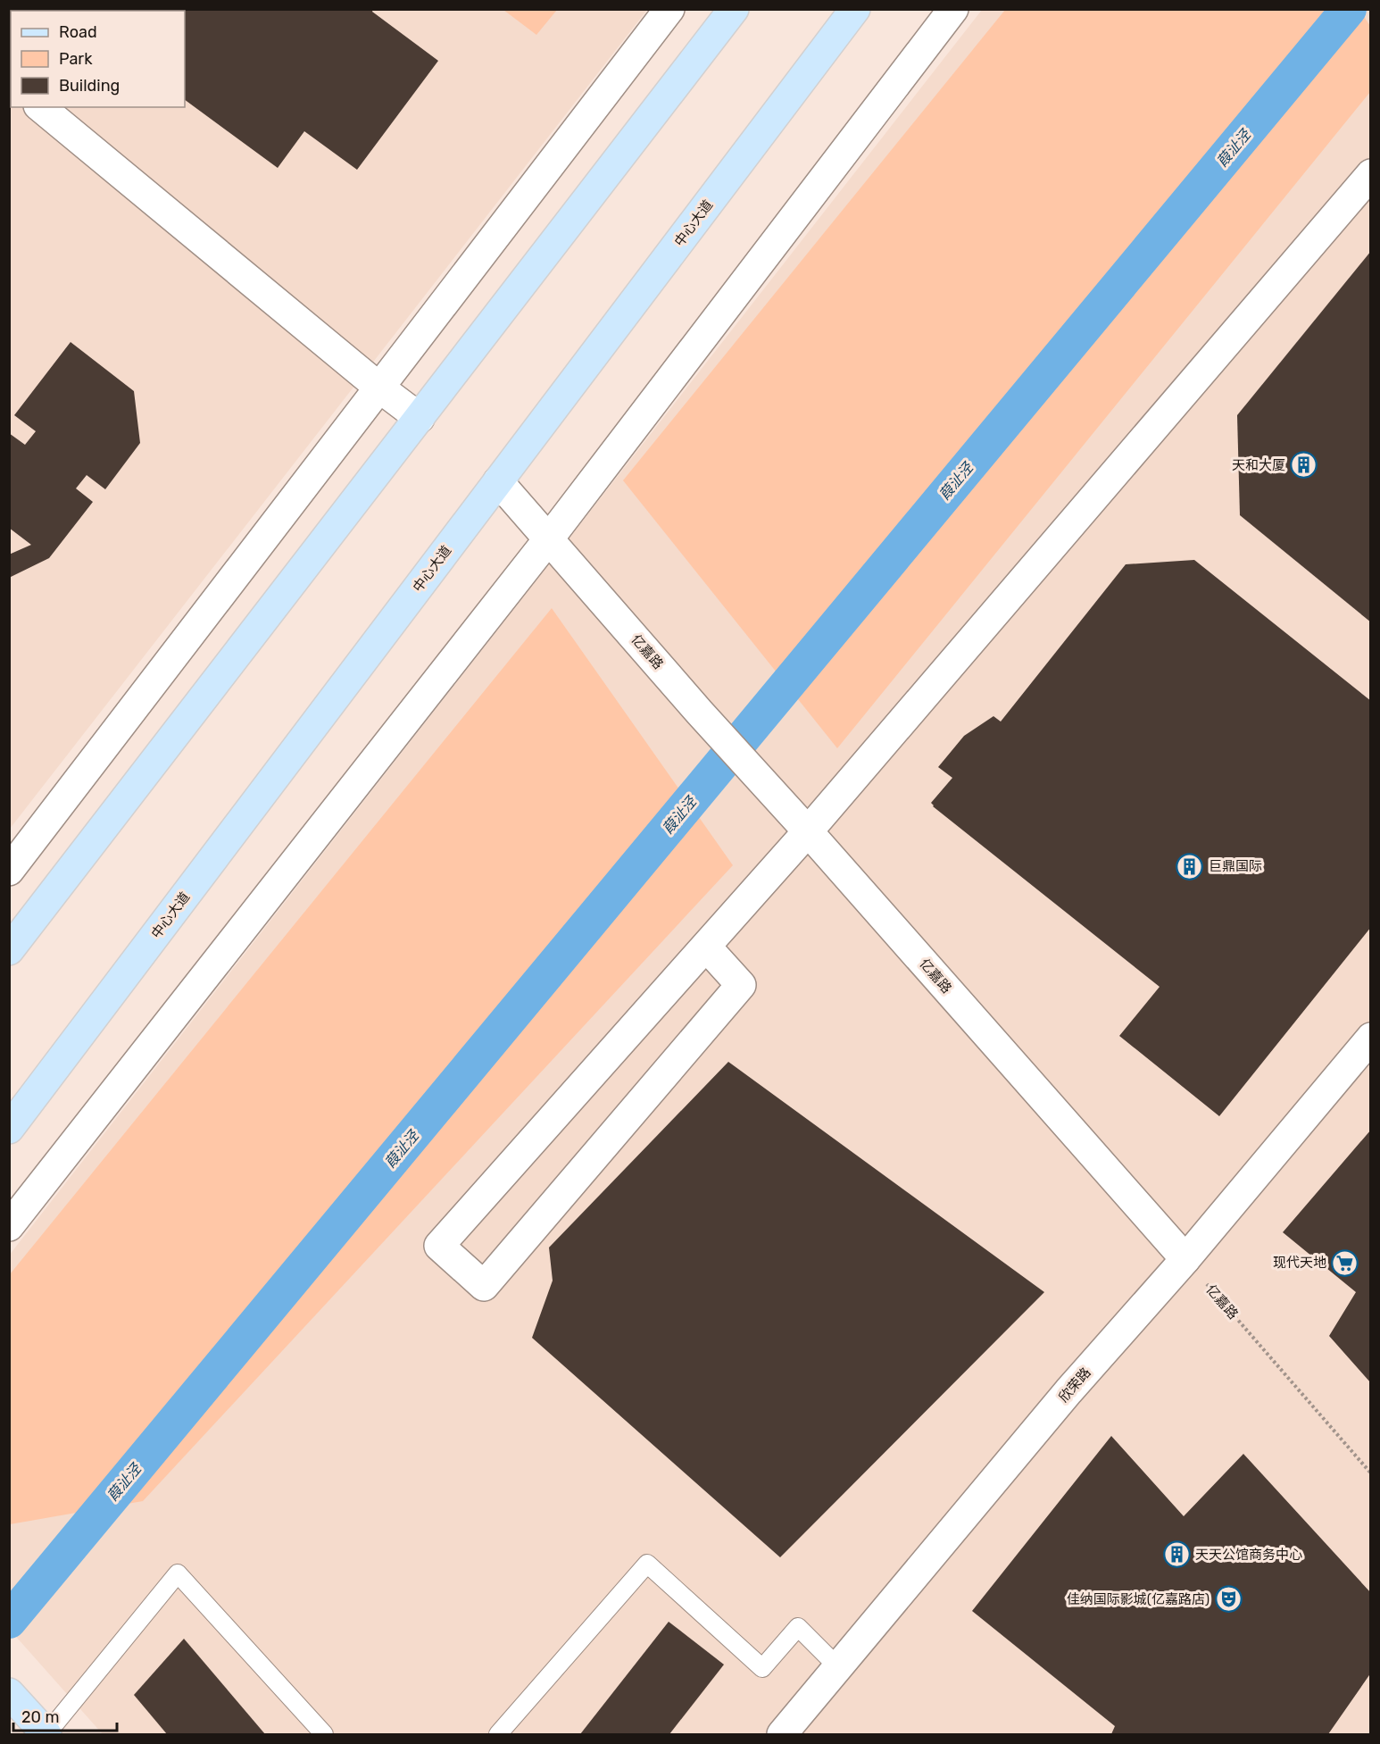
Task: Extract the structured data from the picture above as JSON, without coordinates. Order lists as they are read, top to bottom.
{
  "streets": {
    "main road": ["中心大道"],
    "street": ["亿嘉路", "欣荣路"]
  },
  "crossings": [
    ["中心大道", "亿嘉路"],
    ["亿嘉路", "欣荣路"]
  ],
  "water": ["葭沚泾"],
  "places": {
    "building": ["天和大厦", "巨鼎国际", "天天公馆商务中心"],
    "supermarket": ["现代天地"],
    "theatre": ["佳纳国际影城(亿嘉路店)"]
  },
  "legend": ["Road", "Park", "Building"],
  "scale_bar": "20 m"
}
